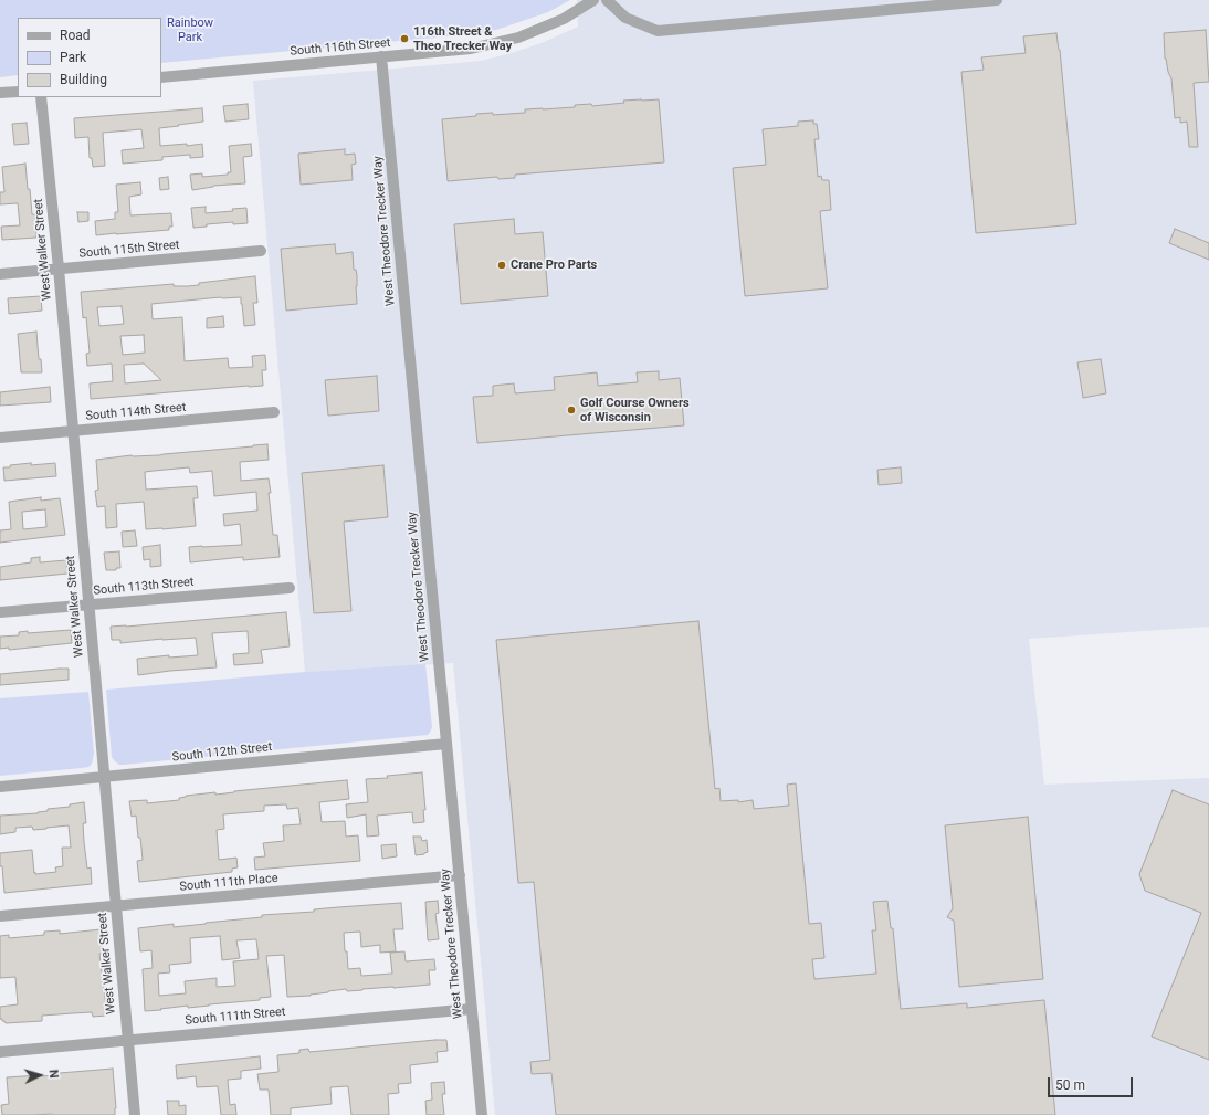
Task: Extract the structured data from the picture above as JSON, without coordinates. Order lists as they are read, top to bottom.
{
  "streets": {
    "street": [
      "South 116th Street",
      "West Theodore Trecker Way",
      "West Walker Street",
      "South 115th Street",
      "South 114th Street",
      "South 113th Street",
      "South 112th Street",
      "South 111th Place",
      "South 111th Street"
    ]
  },
  "crossings": [
    ["South 116th Street", "West Theodore Trecker Way"],
    ["West Theodore Trecker Way", "South 112th Street"],
    ["West Theodore Trecker Way", "South 111th Place"],
    ["West Theodore Trecker Way", "South 111th Street"],
    ["West Walker Street", "South 115th Street"],
    ["West Walker Street", "South 114th Street"],
    ["West Walker Street", "South 113th Street"],
    ["West Walker Street", "South 112th Street"],
    ["West Walker Street", "South 111th Place"],
    ["West Walker Street", "South 111th Street"]
  ],
  "parks": ["Rainbow Park"],
  "places": ["116th Street & Theo Trecker Way", "Crane Pro Parts", "Golf Course Owners of Wisconsin"],
  "legend": ["Road", "Park", "Building"],
  "scale_bar": "50 m",
  "north": "right"
}
